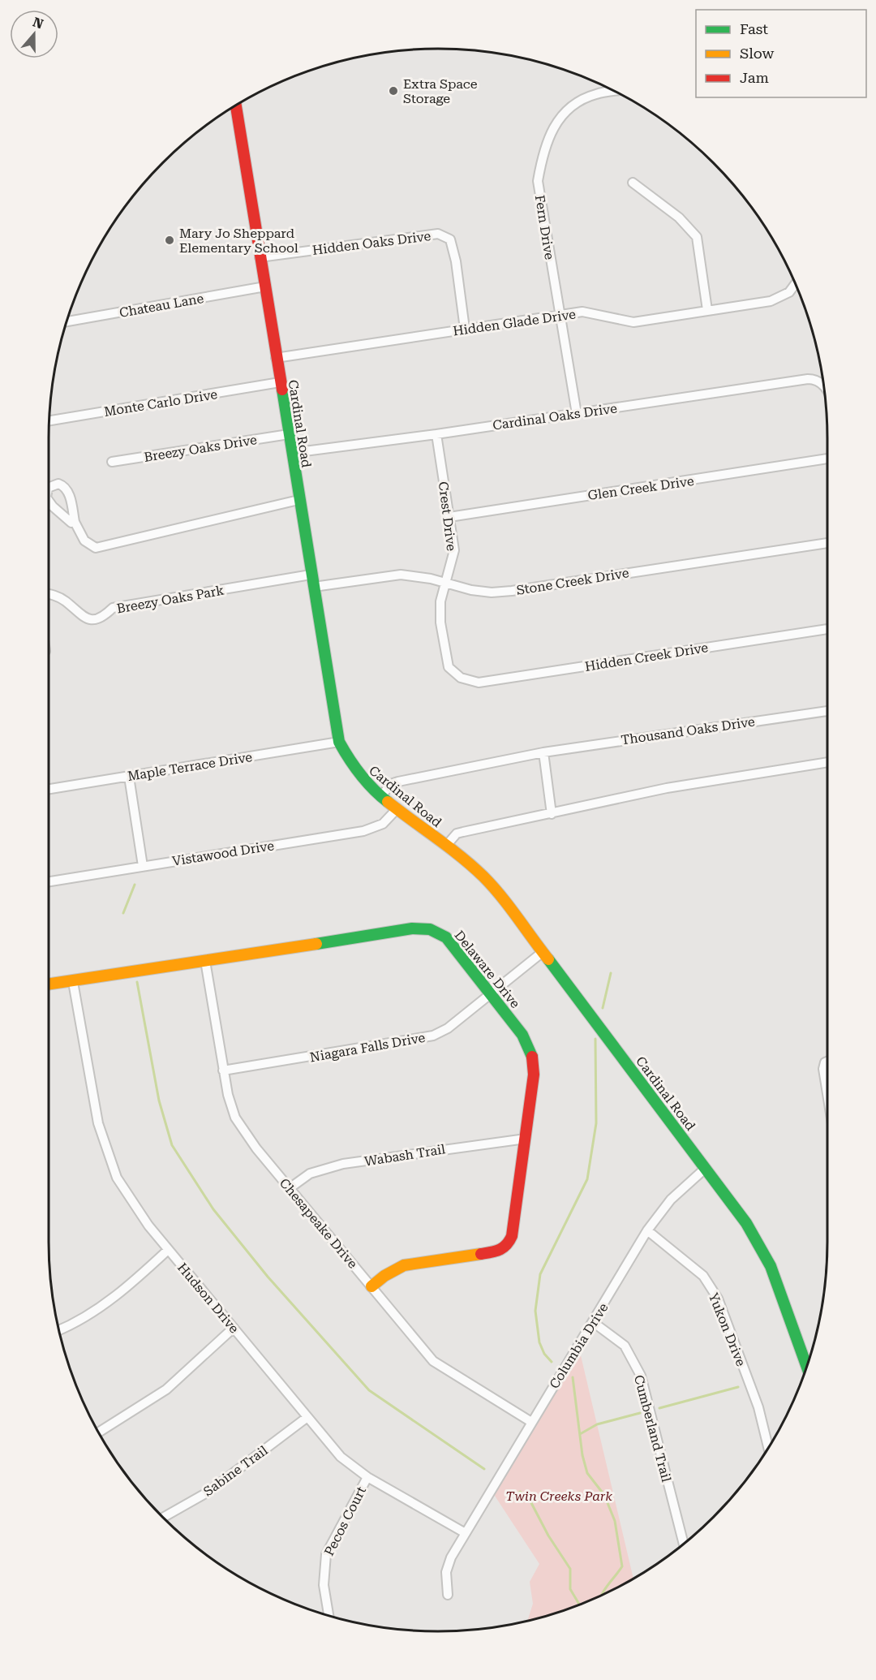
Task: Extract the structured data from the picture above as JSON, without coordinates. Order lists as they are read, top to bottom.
{
  "streets": {
    "street": [
      "Fern Drive",
      "Hidden Oaks Drive",
      "Chateau Lane",
      "Hidden Glade Drive",
      "Monte Carlo Drive",
      "Cardinal Oaks Drive",
      "Cardinal Road",
      "Breezy Oaks Drive",
      "Glen Creek Drive",
      "Crest Drive",
      "Stone Creek Drive",
      "Breezy Oaks Park",
      "Hidden Creek Drive",
      "Thousand Oaks Drive",
      "Maple Terrace Drive",
      "Vistawood Drive",
      "Delaware Drive",
      "Niagara Falls Drive",
      "Wabash Trail",
      "Chesapeake Drive",
      "Hudson Drive",
      "Yukon Drive",
      "Columbia Drive",
      "Cumberland Trail",
      "Sabine Trail",
      "Pecos Court"
    ]
  },
  "crossings": [
    ["Fern Drive", "Hidden Glade Drive"],
    ["Fern Drive", "Cardinal Oaks Drive"],
    ["Hidden Oaks Drive", "Hidden Glade Drive"],
    ["Hidden Oaks Drive", "Cardinal Road"],
    ["Chateau Lane", "Cardinal Road"],
    ["Hidden Glade Drive", "Cardinal Road"],
    ["Monte Carlo Drive", "Cardinal Road"],
    ["Cardinal Oaks Drive", "Cardinal Road"],
    ["Cardinal Oaks Drive", "Crest Drive"],
    ["Cardinal Road", "Breezy Oaks Drive"],
    ["Cardinal Road", "Stone Creek Drive"],
    ["Cardinal Road", "Breezy Oaks Park"],
    ["Cardinal Road", "Thousand Oaks Drive"],
    ["Cardinal Road", "Maple Terrace Drive"],
    ["Cardinal Road", "Vistawood Drive"],
    ["Cardinal Road", "Niagara Falls Drive"],
    ["Cardinal Road", "Columbia Drive"],
    ["Glen Creek Drive", "Crest Drive"],
    ["Crest Drive", "Stone Creek Drive"],
    ["Crest Drive", "Hidden Creek Drive"],
    ["Delaware Drive", "Niagara Falls Drive"],
    ["Delaware Drive", "Wabash Trail"],
    ["Delaware Drive", "Chesapeake Drive"],
    ["Delaware Drive", "Hudson Drive"],
    ["Niagara Falls Drive", "Chesapeake Drive"],
    ["Wabash Trail", "Chesapeake Drive"],
    ["Chesapeake Drive", "Columbia Drive"],
    ["Hudson Drive", "Columbia Drive"],
    ["Hudson Drive", "Sabine Trail"],
    ["Hudson Drive", "Pecos Court"],
    ["Yukon Drive", "Columbia Drive"],
    ["Columbia Drive", "Cumberland Trail"]
  ],
  "parks": ["Twin Creeks Park"],
  "places": ["Extra Space Storage", "Mary Jo Sheppard Elementary School"],
  "legend": ["Fast", "Slow", "Jam"],
  "north": "top"
}
